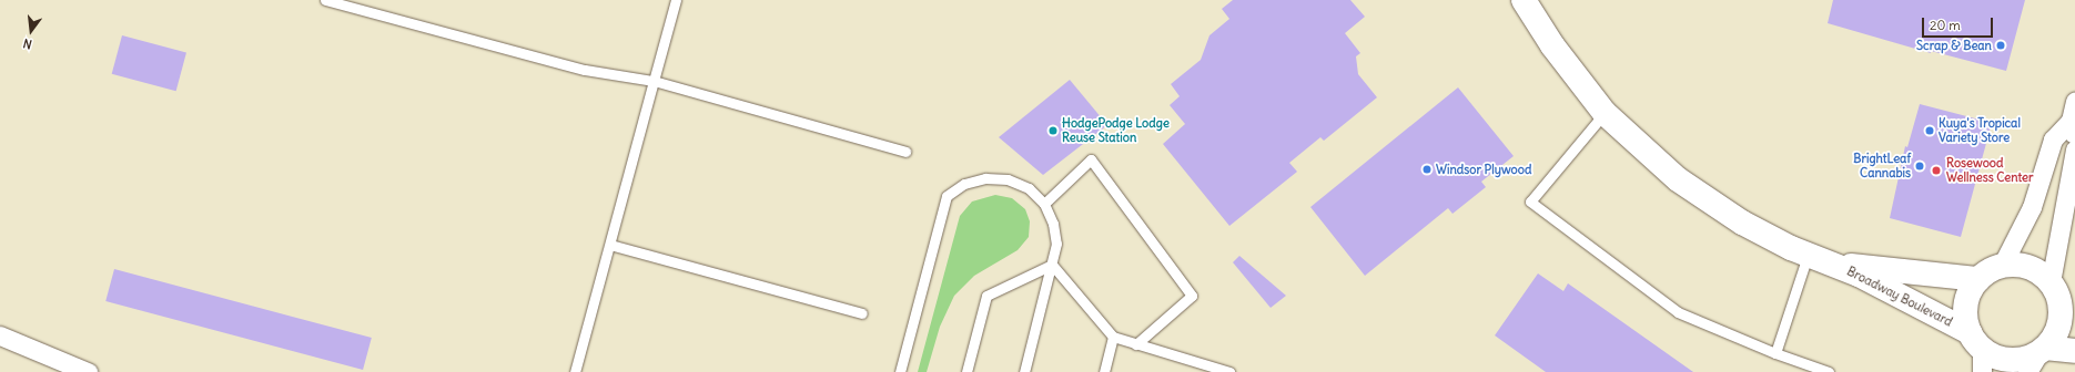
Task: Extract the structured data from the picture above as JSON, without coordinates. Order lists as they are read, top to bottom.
{
  "streets": {
    "street": ["Broadway Boulevard"]
  },
  "places": [
    "Scrap & Bean",
    "HodgePodge Lodge Reuse Station",
    "Kuya's Tropical Variety Store",
    "BrightLeaf Cannabis",
    "Windsor Plywood",
    "Rosewood Wellness Center"
  ],
  "scale_bar": "20 m",
  "north": "bottom"
}
